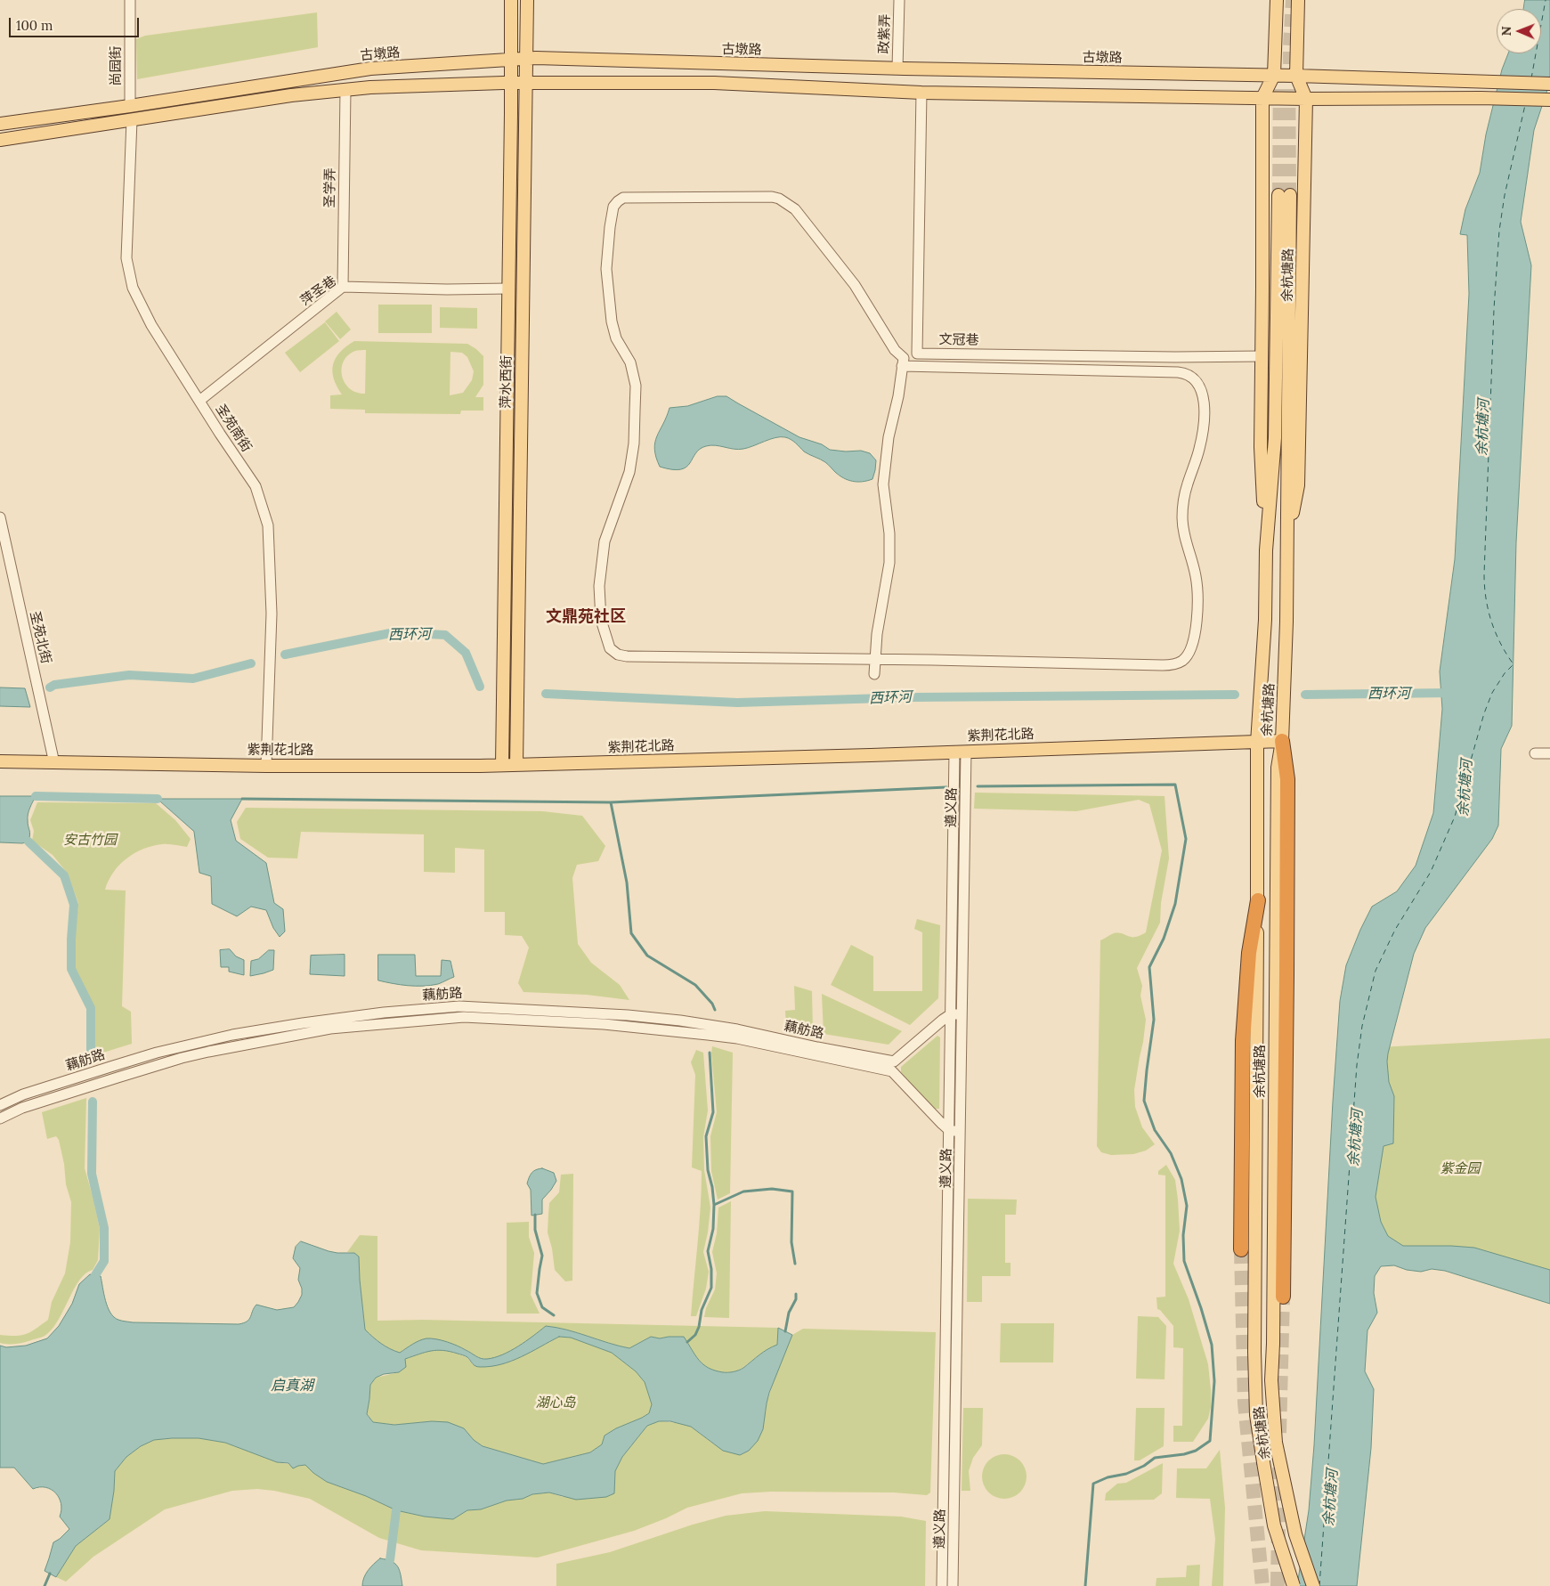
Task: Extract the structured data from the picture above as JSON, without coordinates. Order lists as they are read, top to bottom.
{
  "streets": {
    "main road": [
      "古墩路",
      "余杭塘路",
      "萍水西街",
      "紫荆花北路"
    ],
    "street": [
      "政紫弄",
      "尚园街",
      "圣学弄",
      "萍圣巷",
      "文冠巷",
      "圣苑南街",
      "圣苑北街",
      "遵义路",
      "藕舫路"
    ]
  },
  "crossings": [
    ["政紫弄", "古墩路"],
    ["古墩路", "尚园街"],
    ["古墩路", "余杭塘路"],
    ["古墩路", "萍水西街"],
    ["圣学弄", "萍圣巷"],
    ["余杭塘路", "文冠巷"],
    ["余杭塘路", "紫荆花北路"],
    ["萍圣巷", "萍水西街"],
    ["萍圣巷", "圣苑南街"],
    ["萍水西街", "紫荆花北路"],
    ["圣苑南街", "紫荆花北路"],
    ["圣苑北街", "紫荆花北路"],
    ["紫荆花北路", "遵义路"]
  ],
  "districts": ["文鼎苑社区"],
  "water": ["余杭塘河", "西环河", "启真湖"],
  "parks": ["安古竹园", "紫金园", "湖心岛"],
  "scale_bar": "100 m",
  "north": "left"
}
